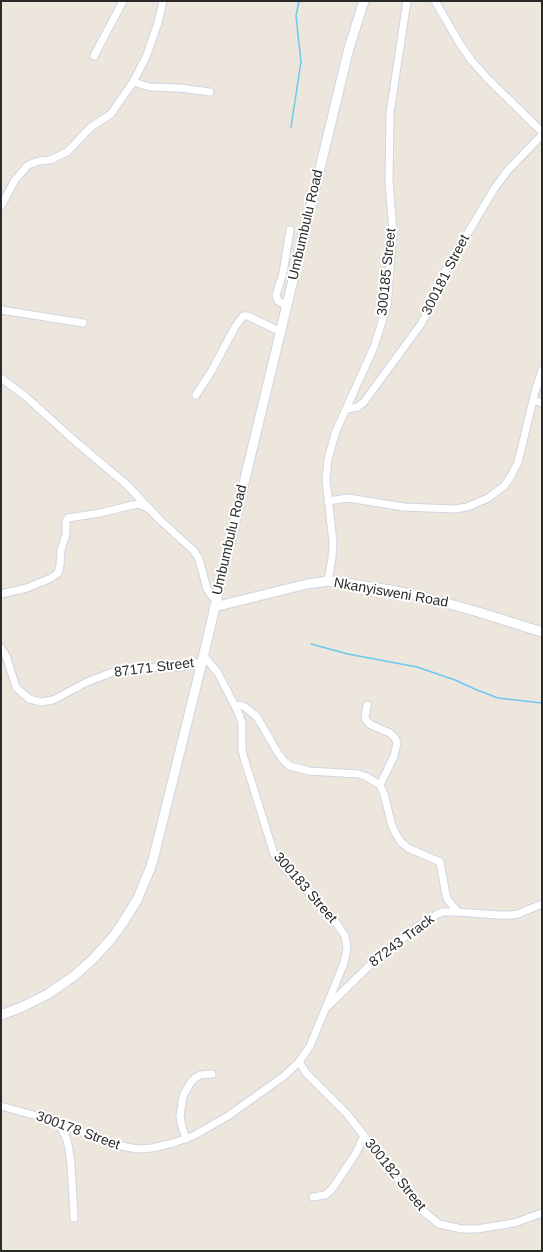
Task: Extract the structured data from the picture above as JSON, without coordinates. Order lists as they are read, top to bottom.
{
  "streets": {
    "main road": ["Umbumbulu Road", "Nkanyisweni Road"],
    "street": [
      "300185 Street",
      "300181 Street",
      "87171 Street",
      "300183 Street",
      "87243 Track",
      "300178 Street",
      "300182 Street"
    ]
  },
  "crossings": [
    ["Umbumbulu Road", "Nkanyisweni Road"],
    ["Umbumbulu Road", "87171 Street"],
    ["300185 Street", "300181 Street"],
    ["300185 Street", "Nkanyisweni Road"],
    ["87171 Street", "300183 Street"],
    ["300183 Street", "87243 Track"],
    ["300183 Street", "300178 Street"],
    ["300183 Street", "300182 Street"],
    ["300178 Street", "300182 Street"]
  ]
}
